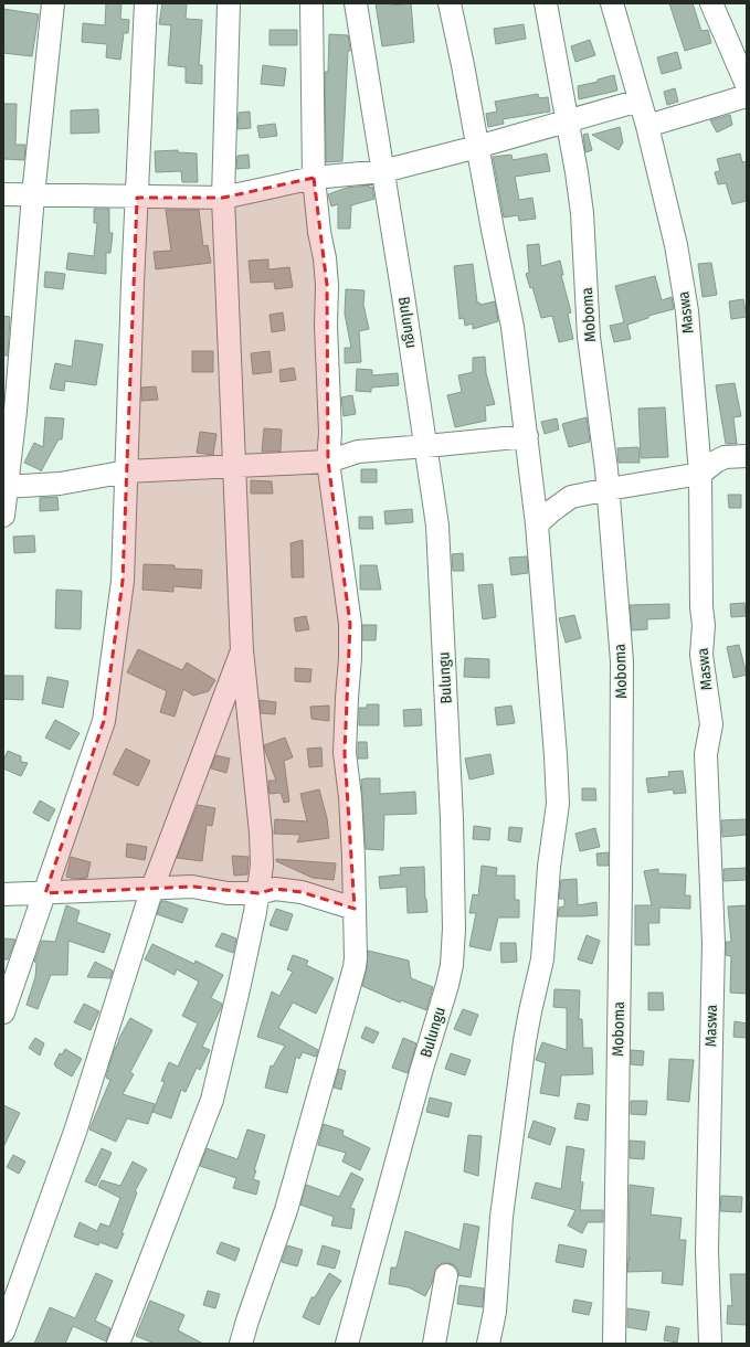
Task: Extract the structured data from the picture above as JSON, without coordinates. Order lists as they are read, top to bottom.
{
  "streets": {
    "street": ["Maswa", "Moboma", "Bulungu"]
  }
}
